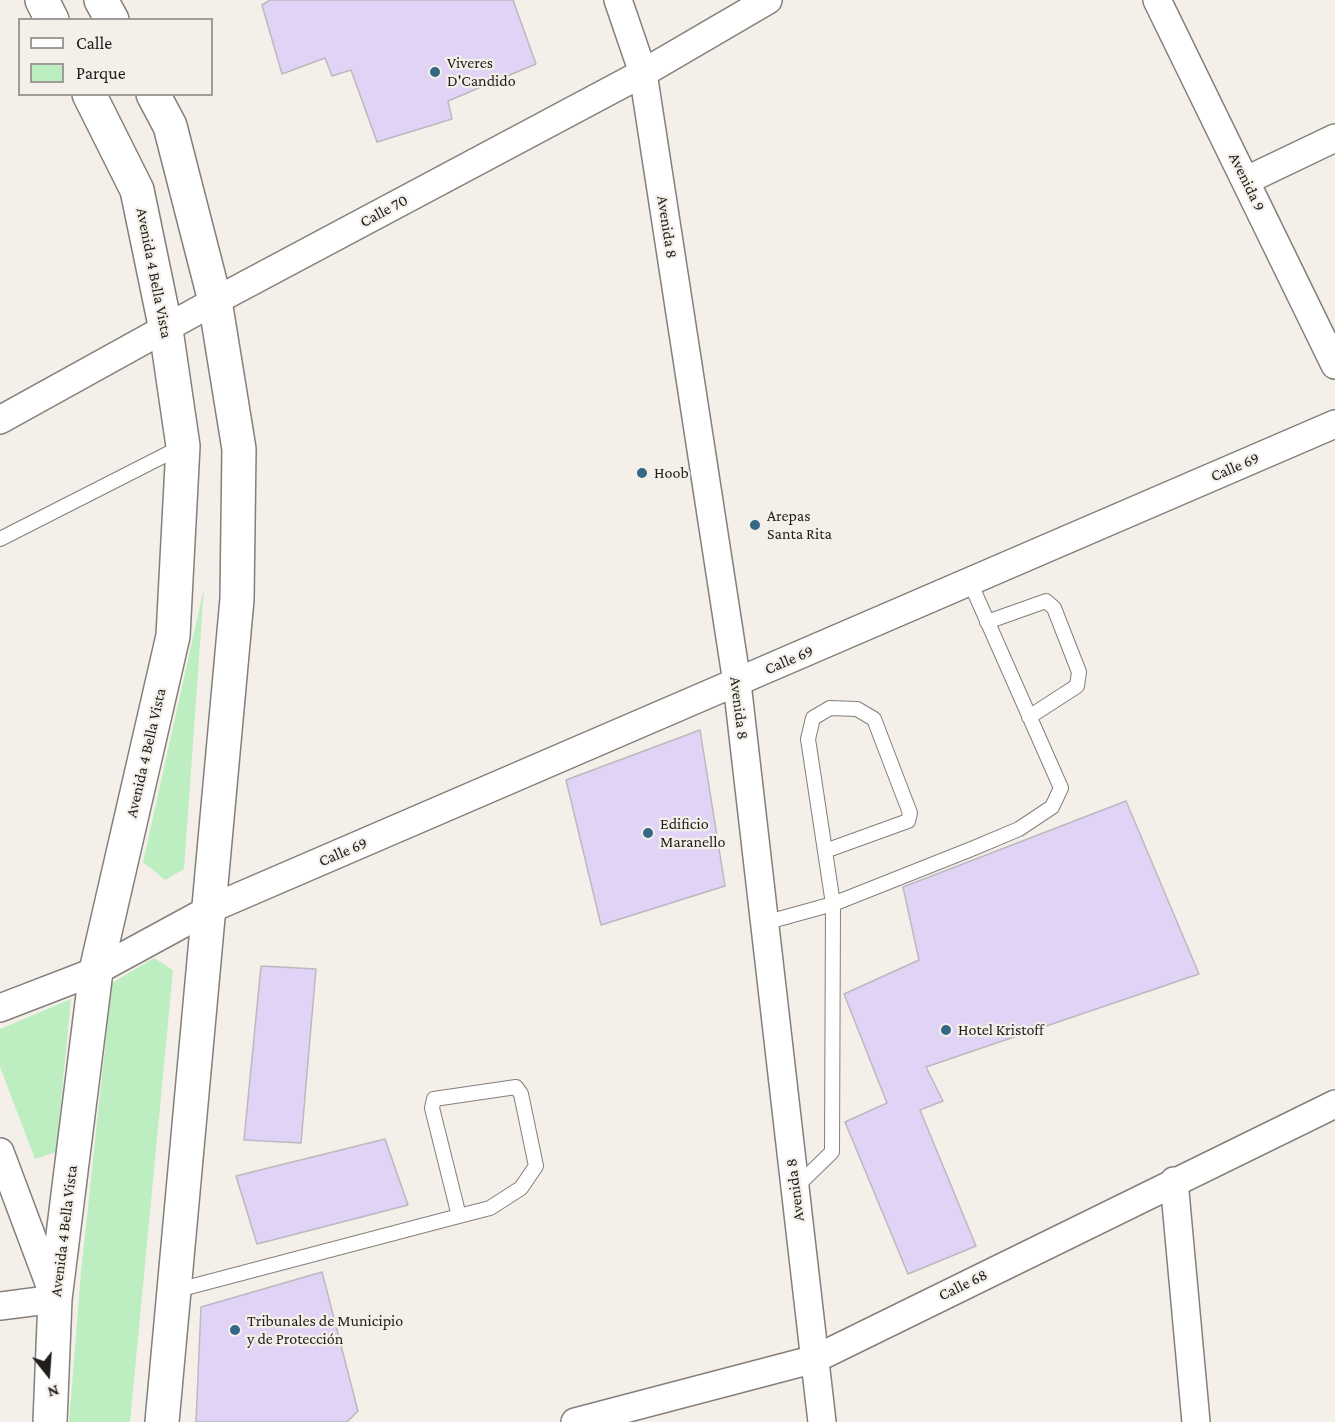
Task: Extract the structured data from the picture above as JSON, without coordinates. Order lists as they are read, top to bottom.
{
  "streets": {
    "street": [
      "Avenida 9",
      "Calle 70",
      "Avenida 8",
      "Avenida 4 Bella Vista",
      "Calle 69",
      "Calle 68"
    ]
  },
  "crossings": [
    ["Calle 70", "Avenida 8"],
    ["Calle 70", "Avenida 4 Bella Vista"],
    ["Avenida 8", "Calle 69"],
    ["Avenida 8", "Calle 68"],
    ["Avenida 4 Bella Vista", "Calle 69"]
  ],
  "places": [
    "Viveres D'Candido",
    "Hoob",
    "Arepas Santa Rita",
    "Edificio Maranello",
    "Hotel Kristoff",
    "Tribunales de Municipio y de Protección"
  ],
  "legend": ["Calle", "Parque"],
  "north": "bottom"
}
